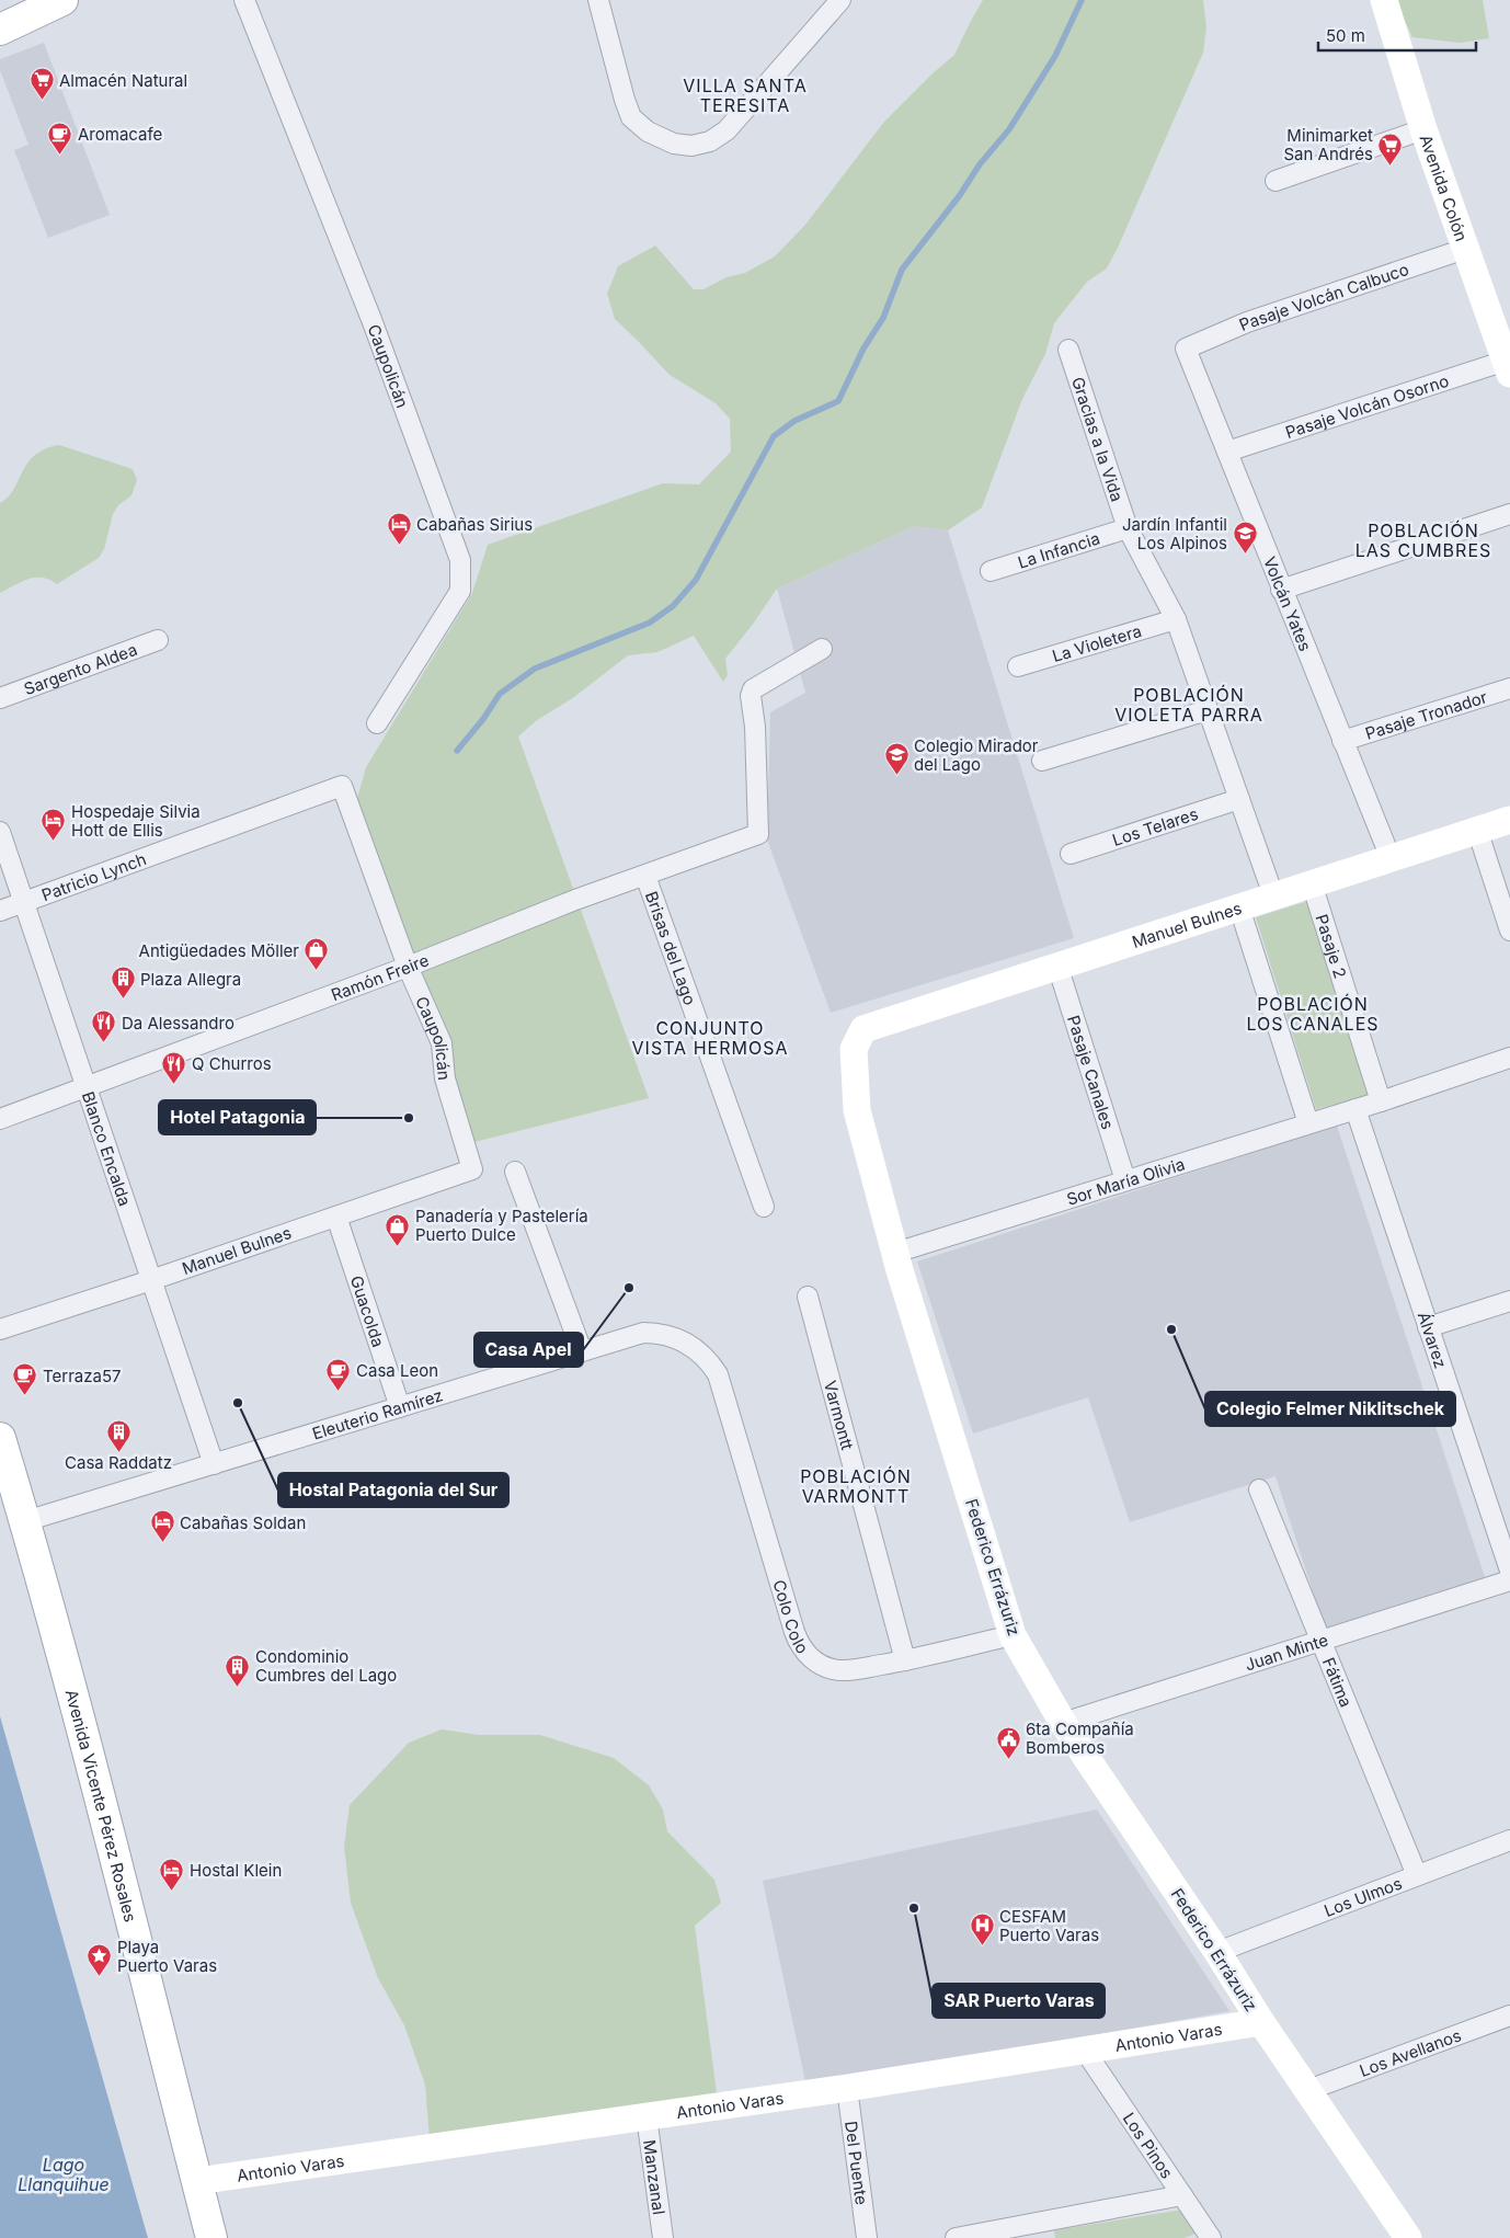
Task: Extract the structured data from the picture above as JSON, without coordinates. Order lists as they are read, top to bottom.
{
  "streets": {
    "main road": ["Avenida Vicente Pérez Rosales"],
    "street": [
      "Avenida Colón",
      "Pasaje Volcán Calbuco",
      "Caupolicán",
      "Pasaje Volcán Osorno",
      "Gracias a la Vida",
      "La Infancia",
      "Volcán Yates",
      "La Violetera",
      "Sargento Aldea",
      "Pasaje Tronador",
      "Los Telares",
      "Patricio Lynch",
      "Manuel Bulnes",
      "Pasaje 2",
      "Brisas del Lago",
      "Ramón Freire",
      "Pasaje Canales",
      "Blanco Encalda",
      "Sor María Olivia",
      "Guacolda",
      "Álvarez",
      "Eleuterio Ramírez",
      "Varmontt",
      "Federico Errázuriz",
      "Colo Colo",
      "Juan Minte",
      "Fátima",
      "Los Ulmos",
      "Antonio Varas",
      "Los Avellanos",
      "Los Pinos",
      "Del Puente",
      "Manzanal"
    ]
  },
  "crossings": [
    ["Avenida Colón", "Pasaje Volcán Calbuco"],
    ["Avenida Colón", "Pasaje Volcán Osorno"],
    ["Pasaje Volcán Calbuco", "Volcán Yates"],
    ["Caupolicán", "Patricio Lynch"],
    ["Caupolicán", "Manuel Bulnes"],
    ["Caupolicán", "Ramón Freire"],
    ["Pasaje Volcán Osorno", "Volcán Yates"],
    ["Gracias a la Vida", "La Infancia"],
    ["Gracias a la Vida", "La Violetera"],
    ["Gracias a la Vida", "Los Telares"],
    ["Gracias a la Vida", "Manuel Bulnes"],
    ["Volcán Yates", "Pasaje Tronador"],
    ["Volcán Yates", "Manuel Bulnes"],
    ["Patricio Lynch", "Blanco Encalda"],
    ["Manuel Bulnes", "Pasaje 2"],
    ["Manuel Bulnes", "Pasaje Canales"],
    ["Manuel Bulnes", "Blanco Encalda"],
    ["Manuel Bulnes", "Guacolda"],
    ["Manuel Bulnes", "Federico Errázuriz"],
    ["Brisas del Lago", "Ramón Freire"],
    ["Ramón Freire", "Blanco Encalda"],
    ["Pasaje Canales", "Sor María Olivia"],
    ["Blanco Encalda", "Eleuterio Ramírez"],
    ["Sor María Olivia", "Álvarez"],
    ["Sor María Olivia", "Federico Errázuriz"],
    ["Guacolda", "Eleuterio Ramírez"],
    ["Eleuterio Ramírez", "Colo Colo"],
    ["Eleuterio Ramírez", "Avenida Vicente Pérez Rosales"],
    ["Varmontt", "Colo Colo"],
    ["Federico Errázuriz", "Colo Colo"],
    ["Federico Errázuriz", "Juan Minte"],
    ["Federico Errázuriz", "Los Ulmos"],
    ["Federico Errázuriz", "Antonio Varas"],
    ["Federico Errázuriz", "Los Avellanos"],
    ["Juan Minte", "Fátima"],
    ["Fátima", "Los Ulmos"],
    ["Avenida Vicente Pérez Rosales", "Antonio Varas"],
    ["Antonio Varas", "Los Pinos"],
    ["Antonio Varas", "Del Puente"],
    ["Antonio Varas", "Manzanal"]
  ],
  "districts": [
    "VILLA SANTA TERESITA",
    "POBLACIÓN LAS CUMBRES",
    "POBLACIÓN VIOLETA PARRA",
    "POBLACIÓN LOS CANALES",
    "CONJUNTO VISTA HERMOSA",
    "POBLACIÓN VARMONTT"
  ],
  "water": ["Lago Llanquihue"],
  "places": {
    "supermarket": ["Almacén Natural", "Minimarket San Andrés"],
    "cafe": ["Aromacafe", "Casa Leon", "Terraza57"],
    "hotel": [
      "Cabañas Sirius",
      "Hospedaje Silvia Hott de Ellis",
      "Cabañas Soldan",
      "Hostal Klein"
    ],
    "school or university": ["Jardín Infantil Los Alpinos", "Colegio Mirador del Lago"],
    "shop": ["Antigüedades Möller", "Panadería y Pastelería Puerto Dulce"],
    "building": ["Plaza Allegra", "Casa Raddatz", "Condominio Cumbres del Lago"],
    "restaurant": ["Da Alessandro", "Q Churros"],
    "other": [
      "Hotel Patagonia",
      "Casa Apel",
      "Colegio Felmer Niklitschek",
      "Hostal Patagonia del Sur",
      "SAR Puerto Varas"
    ],
    "public building": ["6ta Compañía Bomberos"],
    "hospital": ["CESFAM Puerto Varas"],
    "place": ["Playa Puerto Varas"]
  },
  "scale_bar": "50 m"
}
